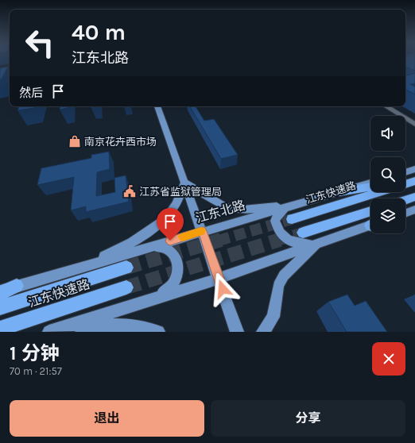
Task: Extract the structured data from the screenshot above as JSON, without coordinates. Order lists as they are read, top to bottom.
{
  "streets": {
    "highway": ["江东快速路"],
    "main road": ["江东北路"]
  },
  "places": {
    "shop": ["南京花卉西市场"],
    "public building": ["江苏省监狱管理局"]
  },
  "page": {
    "turn": ["40 m", "江东北路"],
    "then": "然后",
    "heading": ["1 分钟", "70 m · 21:57"],
    "buttons": ["退出", "分享"]
  }
}
